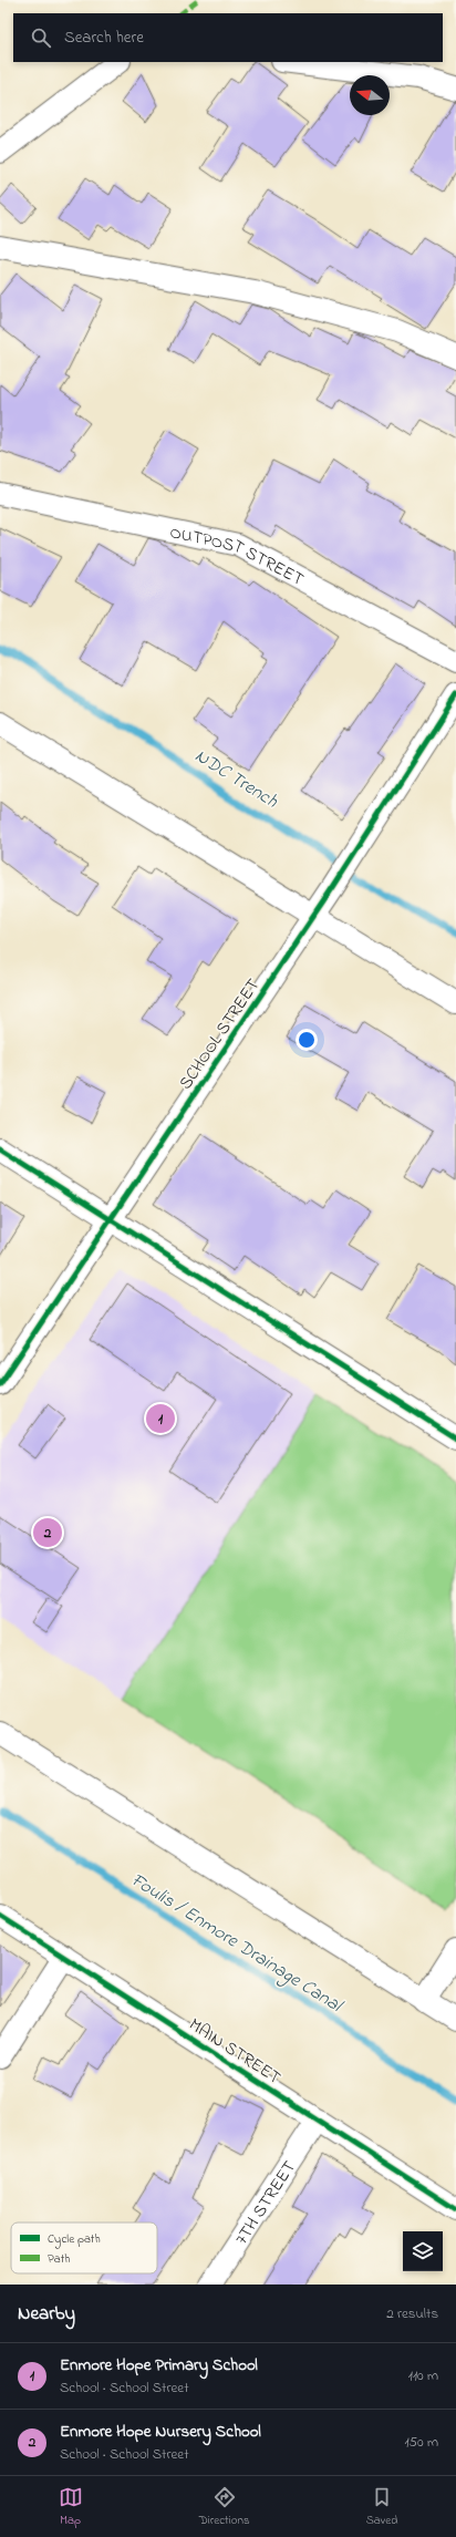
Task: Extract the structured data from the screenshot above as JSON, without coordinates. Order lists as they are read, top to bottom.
{
  "streets": {
    "street": [
      "OUTPOST STREET",
      "SCHOOL STREET",
      "MAIN STREET",
      "7TH STREET"
    ]
  },
  "crossings": [
    ["MAIN STREET", "7TH STREET"]
  ],
  "water": ["NDC Trench", "Foulis / Enmore Drainage Canal"],
  "legend": ["Cycle path", "Path"],
  "north": "left",
  "page": {
    "search": "Search here",
    "pins": ["1", "2"],
    "heading": ["Nearby", "2 results"],
    "list": [
      {
        "mark": "1",
        "name": "Enmore Hope Primary School",
        "note": "School · School Street",
        "value": "110 m"
      },
      {
        "mark": "2",
        "name": "Enmore Hope Nursery School",
        "note": "School · School Street",
        "value": "150 m"
      }
    ],
    "nav": ["Map", "Directions", "Saved"]
  }
}
